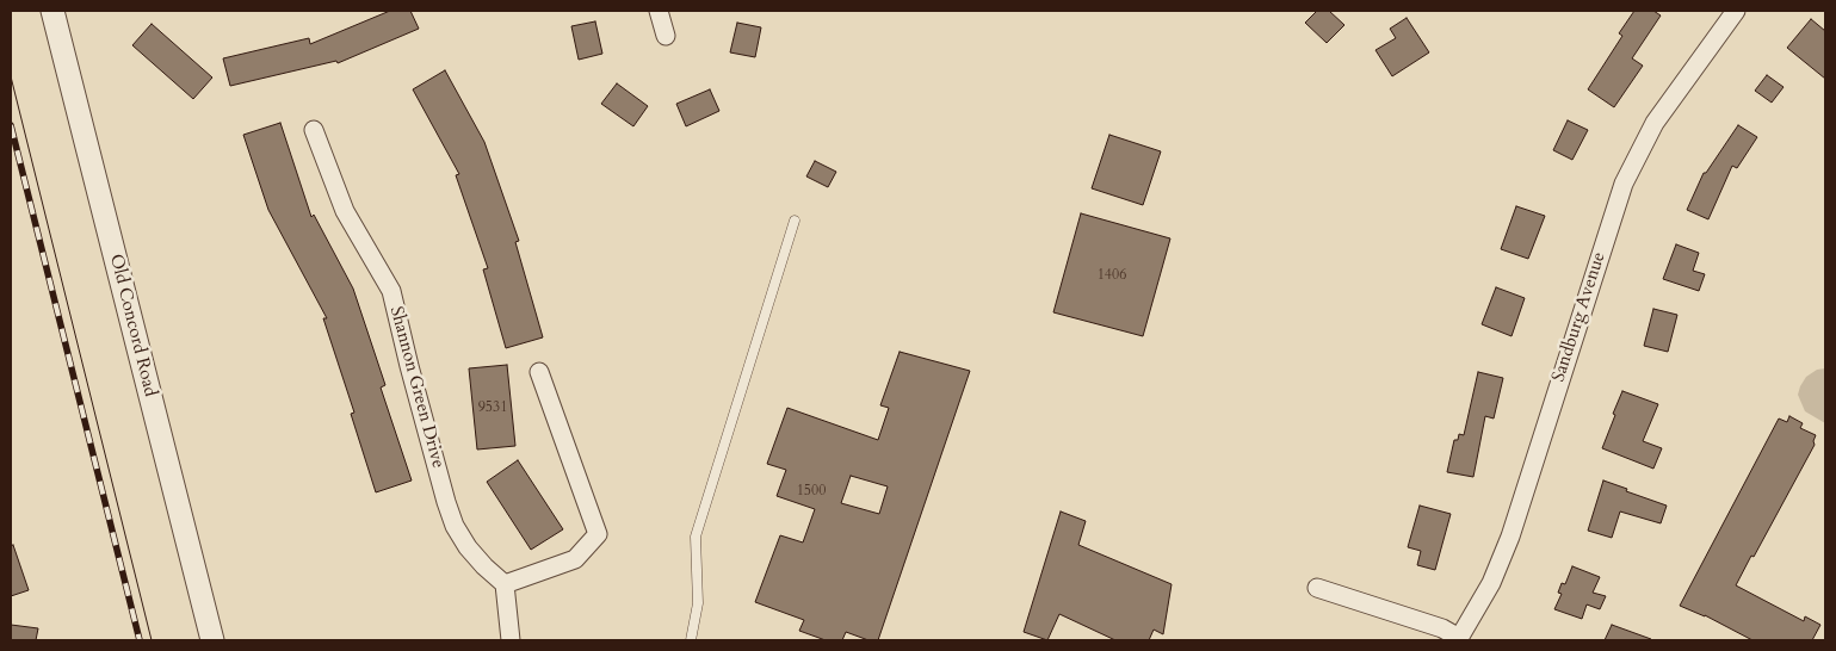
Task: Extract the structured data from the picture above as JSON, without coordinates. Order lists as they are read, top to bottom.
{
  "streets": {
    "street": ["Sandburg Avenue", "Old Concord Road", "Shannon Green Drive"]
  },
  "house_numbers": ["1406", "9531", "1500"]
}
